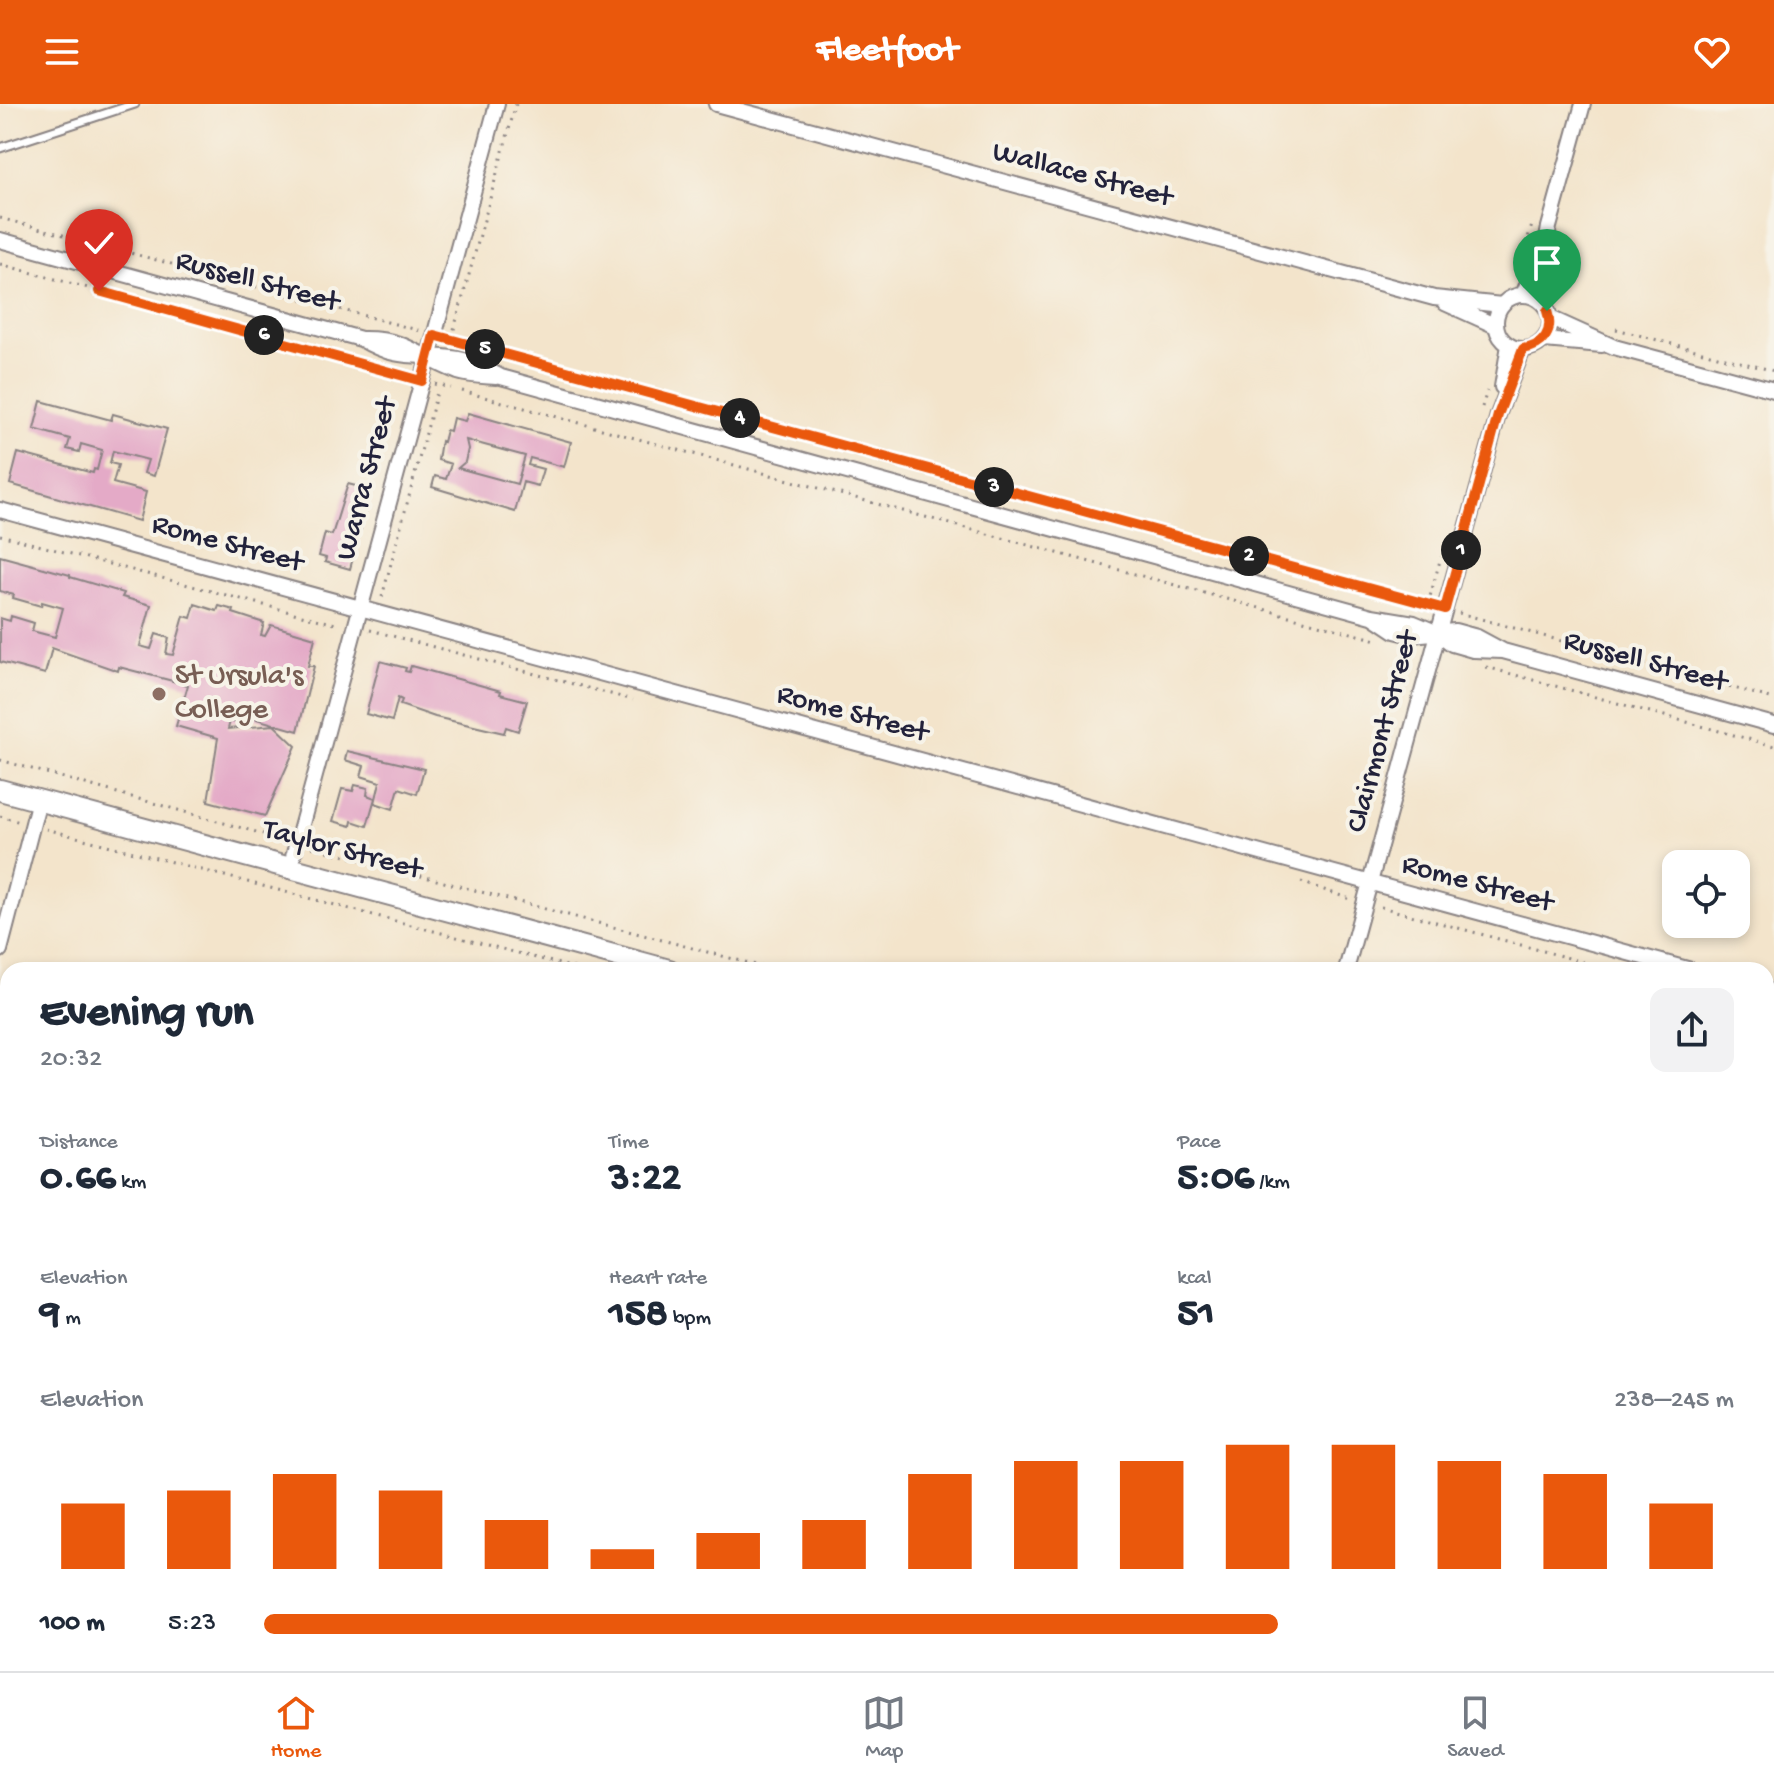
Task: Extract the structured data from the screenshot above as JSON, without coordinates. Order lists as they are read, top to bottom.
{
  "streets": {
    "street": [
      "Wallace Street",
      "Russell Street",
      "Warra Street",
      "Rome Street",
      "Clairmont Street",
      "Taylor Street"
    ]
  },
  "crossings": [
    ["Wallace Street", "Clairmont Street"],
    ["Russell Street", "Warra Street"],
    ["Russell Street", "Clairmont Street"],
    ["Warra Street", "Rome Street"],
    ["Warra Street", "Taylor Street"],
    ["Rome Street", "Clairmont Street"]
  ],
  "places": ["St Ursula's College"],
  "page": {
    "header": "Fleetfoot",
    "pins": [
      "6",
      "5",
      "4",
      "3",
      "1",
      "2"
    ],
    "heading": ["Evening run", "20:32"],
    "stats": [
      ["Distance", "0.66 km"],
      ["Time", "3:22"],
      ["Pace", "5:06 /km"],
      ["Elevation", "9 m"],
      ["Heart rate", "158 bpm"],
      ["kcal", "51"]
    ],
    "chart": ["Elevation", "238–245 m"],
    "list": [
      {
        "name": "100 m",
        "note": "5:23"
      }
    ],
    "tabs": ["Home", "Map", "Saved"]
  }
}
